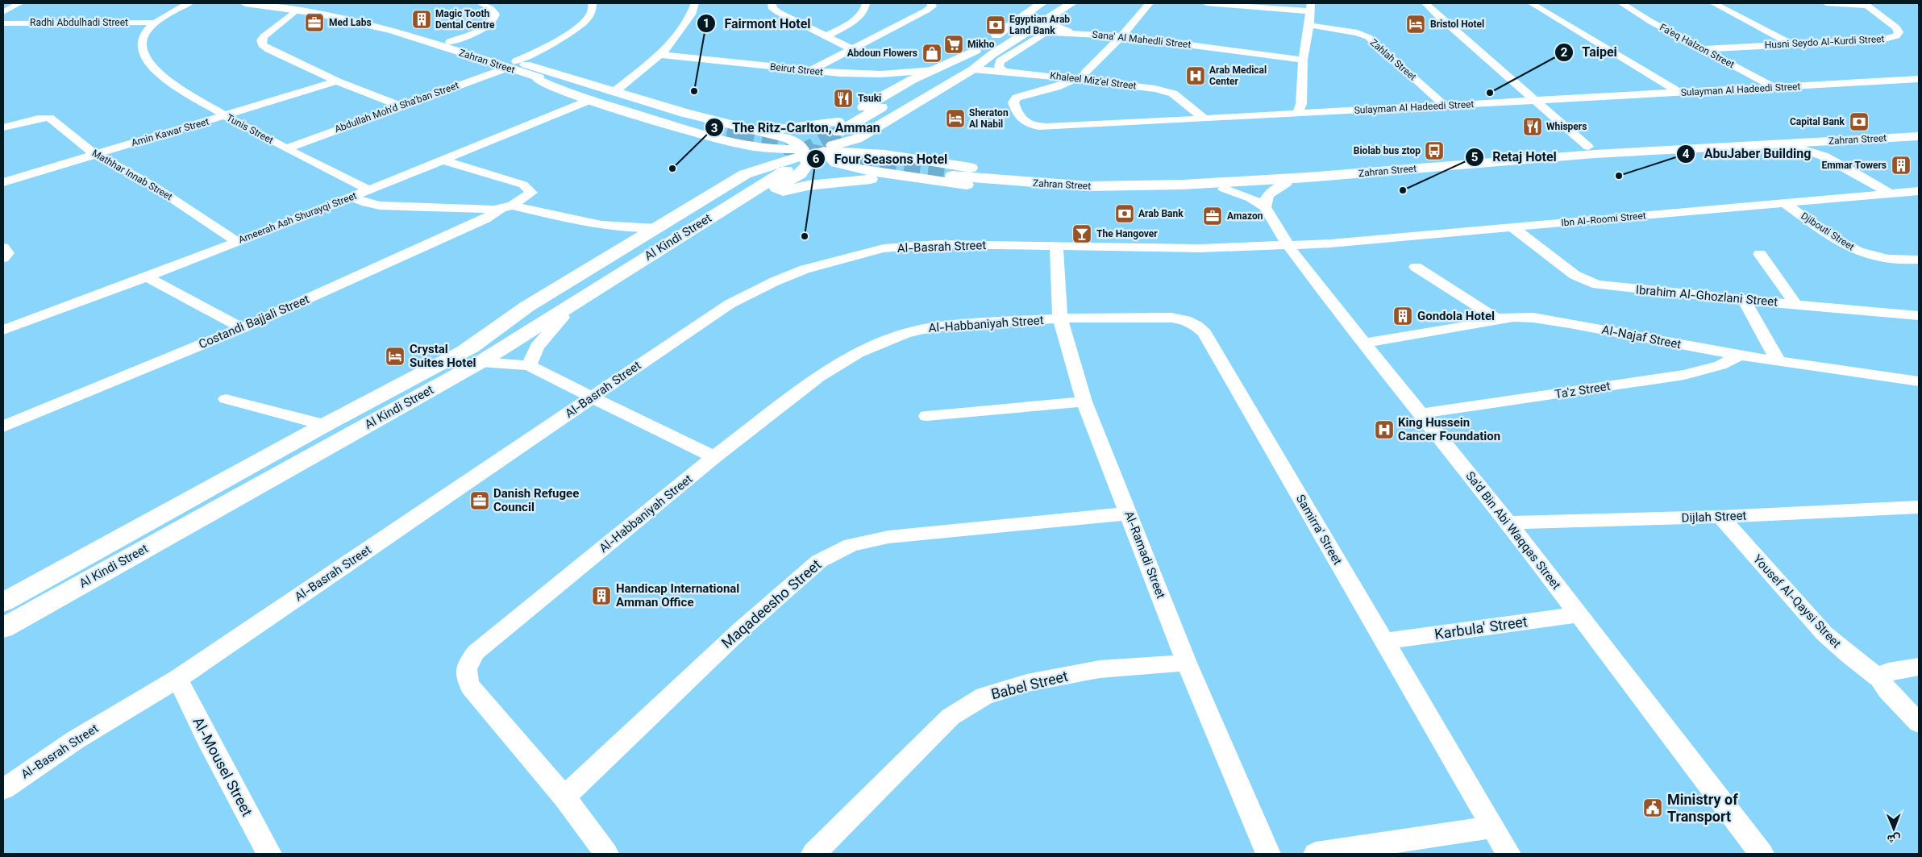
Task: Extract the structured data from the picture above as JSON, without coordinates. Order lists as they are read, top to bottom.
{
  "streets": {
    "main road": ["Zahran Street", "Al Kindi Street"],
    "street": [
      "Radhi Abdulhadi Street",
      "Sana' Al Mahedli Street",
      "Husni Seydo Al-Kurdi Street",
      "Fa'eq Halzon Street",
      "Zahlah Street",
      "Beirut Street",
      "Khaleel Miz'el Street",
      "Sulayman Al Hadeedi Street",
      "Abdullah Moh’d Sha’ban Street",
      "Tunis Street",
      "Amin Kawar Street",
      "Mathhar Innab Street",
      "Ameerah Ash Shurayqi Street",
      "Ibn Al-Roomi Street",
      "Djibouti Street",
      "Al-Basrah Street",
      "Ibrahim Al-Ghozlani Street",
      "Costandi Bajjali Street",
      "Al-Habbaniyah Street",
      "Al-Najaf Street",
      "Ta'z Street",
      "Dijlah Street",
      "Samirra' Street",
      "Sa'd Bin Abi Waqqas Street",
      "Al-Ramadi Street",
      "Yousef Al-Qaysi Street",
      "Maqadeesho Street",
      "Karbula' Street",
      "Babel Street",
      "Al-Mousel Street"
    ]
  },
  "crossings": [
    ["Radhi Abdulhadi Street", "Tunis Street"],
    ["Sana' Al Mahedli Street", "Khaleel Miz'el Street"],
    ["Husni Seydo Al-Kurdi Street", "Fa'eq Halzon Street"],
    ["Fa'eq Halzon Street", "Sulayman Al Hadeedi Street"],
    ["Zahlah Street", "Sulayman Al Hadeedi Street"],
    ["Zahran Street", "Abdullah Moh’d Sha’ban Street"],
    ["Abdullah Moh’d Sha’ban Street", "Tunis Street"],
    ["Tunis Street", "Amin Kawar Street"],
    ["Tunis Street", "Ameerah Ash Shurayqi Street"],
    ["Amin Kawar Street", "Mathhar Innab Street"],
    ["Mathhar Innab Street", "Ameerah Ash Shurayqi Street"],
    ["Ameerah Ash Shurayqi Street", "Costandi Bajjali Street"],
    ["Ibn Al-Roomi Street", "Djibouti Street"],
    ["Ibn Al-Roomi Street", "Al-Basrah Street"],
    ["Ibn Al-Roomi Street", "Ibrahim Al-Ghozlani Street"],
    ["Ibn Al-Roomi Street", "Sa'd Bin Abi Waqqas Street"],
    ["Al-Basrah Street", "Sa'd Bin Abi Waqqas Street"],
    ["Al-Basrah Street", "Al-Ramadi Street"],
    ["Al-Basrah Street", "Al-Mousel Street"],
    ["Al-Habbaniyah Street", "Samirra' Street"],
    ["Al-Habbaniyah Street", "Al-Ramadi Street"],
    ["Al-Habbaniyah Street", "Maqadeesho Street"],
    ["Al-Najaf Street", "Ta'z Street"],
    ["Al-Najaf Street", "Sa'd Bin Abi Waqqas Street"],
    ["Ta'z Street", "Sa'd Bin Abi Waqqas Street"],
    ["Dijlah Street", "Sa'd Bin Abi Waqqas Street"],
    ["Dijlah Street", "Yousef Al-Qaysi Street"],
    ["Samirra' Street", "Al-Ramadi Street"],
    ["Samirra' Street", "Karbula' Street"],
    ["Sa'd Bin Abi Waqqas Street", "Karbula' Street"],
    ["Al-Ramadi Street", "Maqadeesho Street"],
    ["Al-Ramadi Street", "Babel Street"]
  ],
  "places": {
    "building": [
      "Magic Tooth Dental Centre",
      "Emmar Towers",
      "Gondola Hotel",
      "Handicap International Amman Office"
    ],
    "office": ["Med Labs", "Amazon", "Danish Refugee Council"],
    "hotel": ["Bristol Hotel", "Sheraton Al Nabil", "Crystal Suites Hotel"],
    "bank": ["Egyptian Arab Land Bank", "Capital Bank", "Arab Bank"],
    "supermarket": ["Mikho"],
    "shop": ["Abdoun Flowers"],
    "hospital": ["Arab Medical Center", "King Hussein Cancer Foundation"],
    "other": [
      "Fairmont Hotel",
      "Taipei",
      "The Ritz-Carlton, Amman",
      "AbuJaber Building",
      "Retaj Hotel",
      "Four Seasons Hotel"
    ],
    "restaurant": ["Tsuki", "Whispers"],
    "bus stop": ["Biolab bus ztop"],
    "bar": ["The Hangover"],
    "public building": ["Ministry of Transport"]
  },
  "north": "bottom"
}
